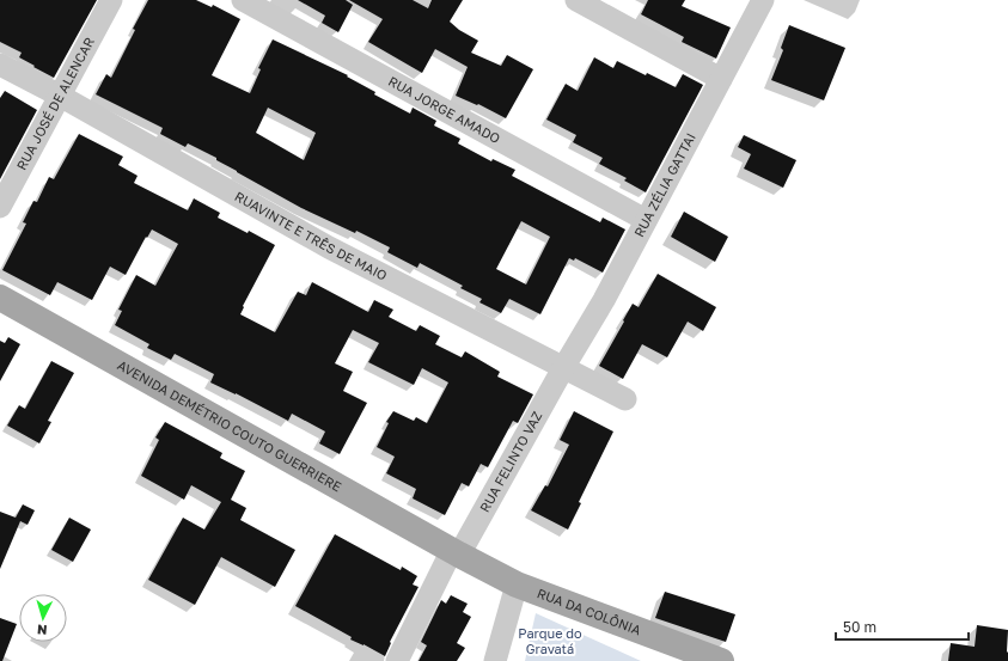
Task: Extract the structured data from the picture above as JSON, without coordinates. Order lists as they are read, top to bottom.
{
  "streets": {
    "main road": ["AVENIDA DEMÉTRIO COUTO GUERRIERE", "RUA DA COLÔNIA"],
    "street": [
      "RUA JOSÉ DE ALENCAR",
      "RUA JORGE AMADO",
      "RUA ZÉLIA GATTAI",
      "RUAVINTE E TRÊS DE MAIO",
      "RUA FELINTO VAZ"
    ]
  },
  "crossings": [
    ["RUA JOSÉ DE ALENCAR", "RUAVINTE E TRÊS DE MAIO"],
    ["RUA JORGE AMADO", "RUA ZÉLIA GATTAI"],
    ["RUA ZÉLIA GATTAI", "RUAVINTE E TRÊS DE MAIO"],
    ["RUA ZÉLIA GATTAI", "RUA FELINTO VAZ"],
    ["RUAVINTE E TRÊS DE MAIO", "RUA FELINTO VAZ"],
    ["AVENIDA DEMÉTRIO COUTO GUERRIERE", "RUA FELINTO VAZ"],
    ["AVENIDA DEMÉTRIO COUTO GUERRIERE", "RUA DA COLÔNIA"],
    ["RUA FELINTO VAZ", "RUA DA COLÔNIA"]
  ],
  "parks": ["Parque do Gravatá"],
  "scale_bar": "50 m",
  "north": "bottom"
}
